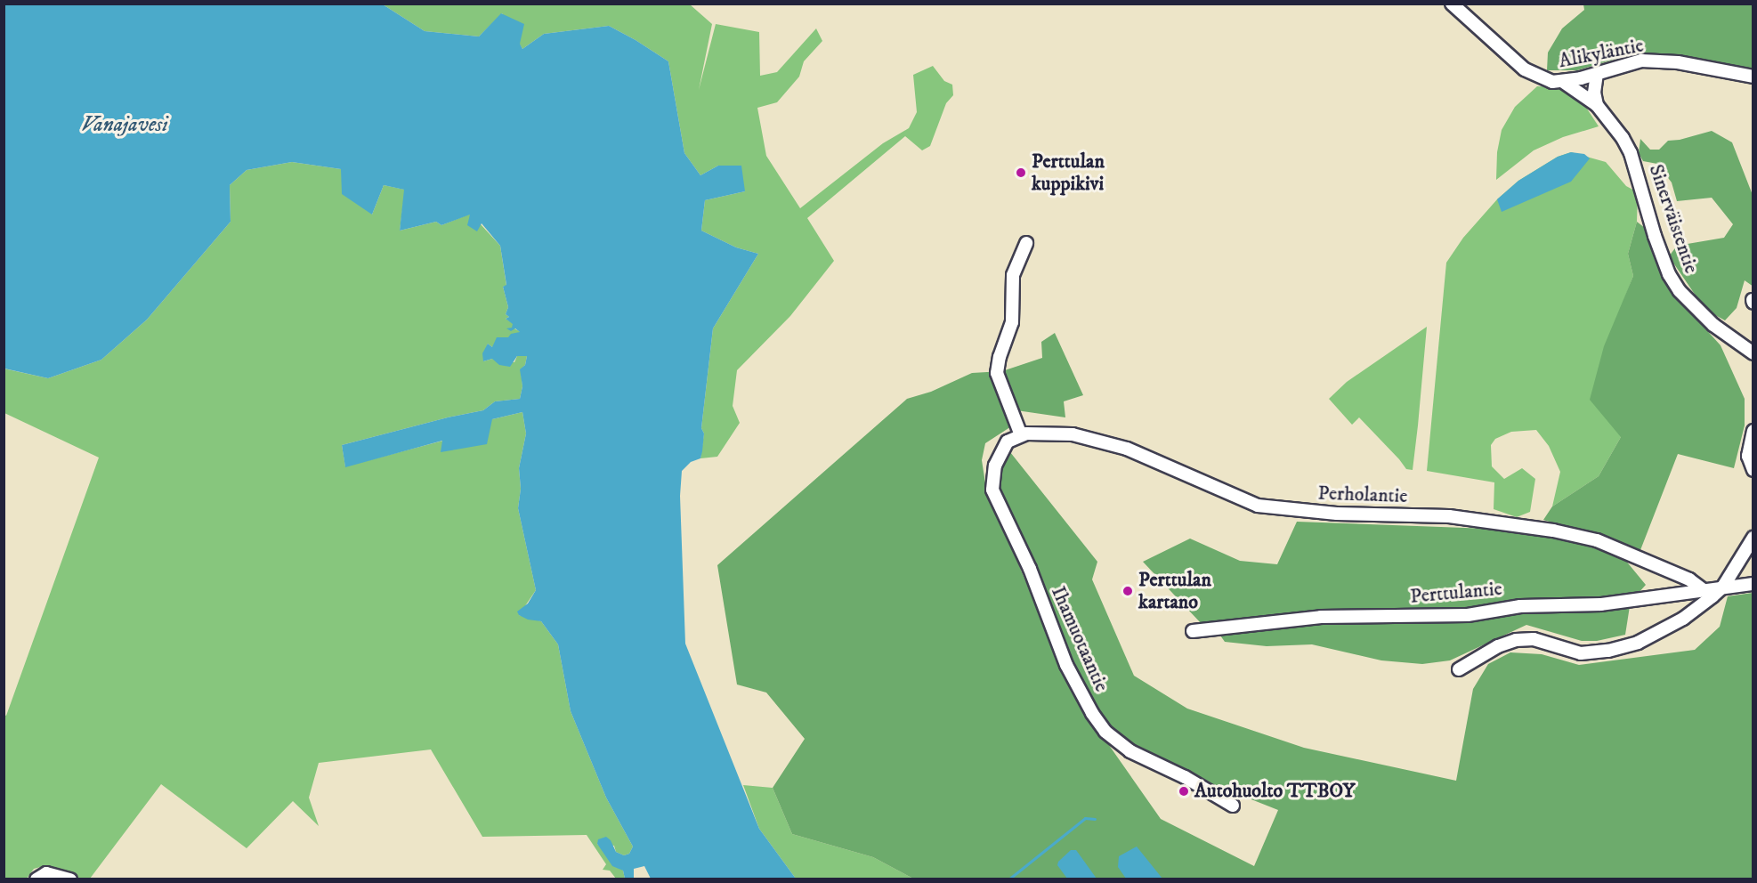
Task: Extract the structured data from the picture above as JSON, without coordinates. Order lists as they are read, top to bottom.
{
  "streets": {
    "street": [
      "Alikyläntie",
      "Sinerväistentie",
      "Perholantie",
      "Perttulantie",
      "Ihamuotaantie"
    ]
  },
  "crossings": [
    ["Alikyläntie", "Sinerväistentie"],
    ["Perholantie", "Perttulantie"],
    ["Perholantie", "Ihamuotaantie"]
  ],
  "water": ["Vanajavesi"],
  "places": ["Perttulan kuppikivi", "Perttulan kartano", "Autohuolto TTBOY"]
}
